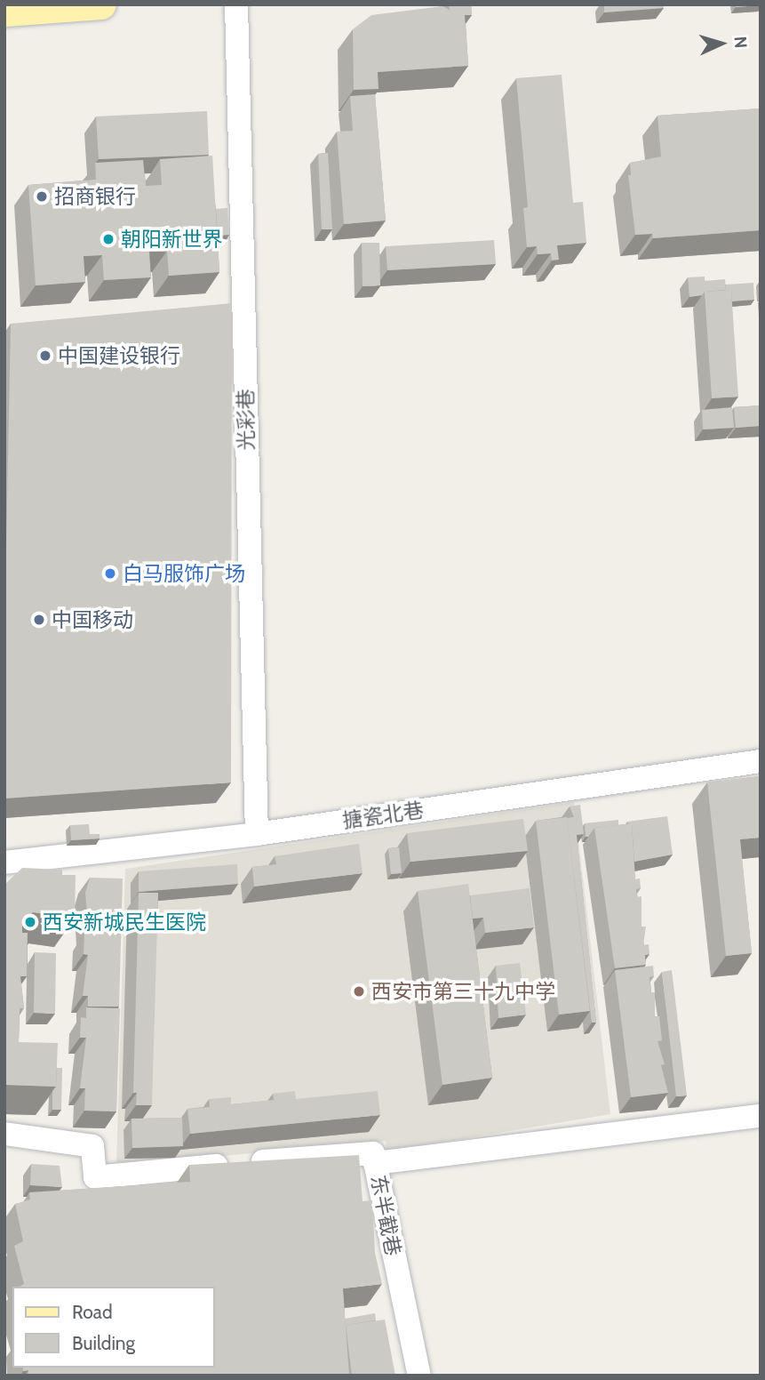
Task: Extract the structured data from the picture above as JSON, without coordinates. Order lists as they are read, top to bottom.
{
  "streets": {
    "street": ["光彩巷", "搪瓷北巷", "东半截巷"]
  },
  "crossings": [
    ["光彩巷", "搪瓷北巷"]
  ],
  "places": [
    "招商银行",
    "朝阳新世界",
    "中国建设银行",
    "白马服饰广场",
    "中国移动",
    "西安新城民生医院",
    "西安市第三十九中学"
  ],
  "legend": ["Road", "Building"],
  "north": "right"
}
